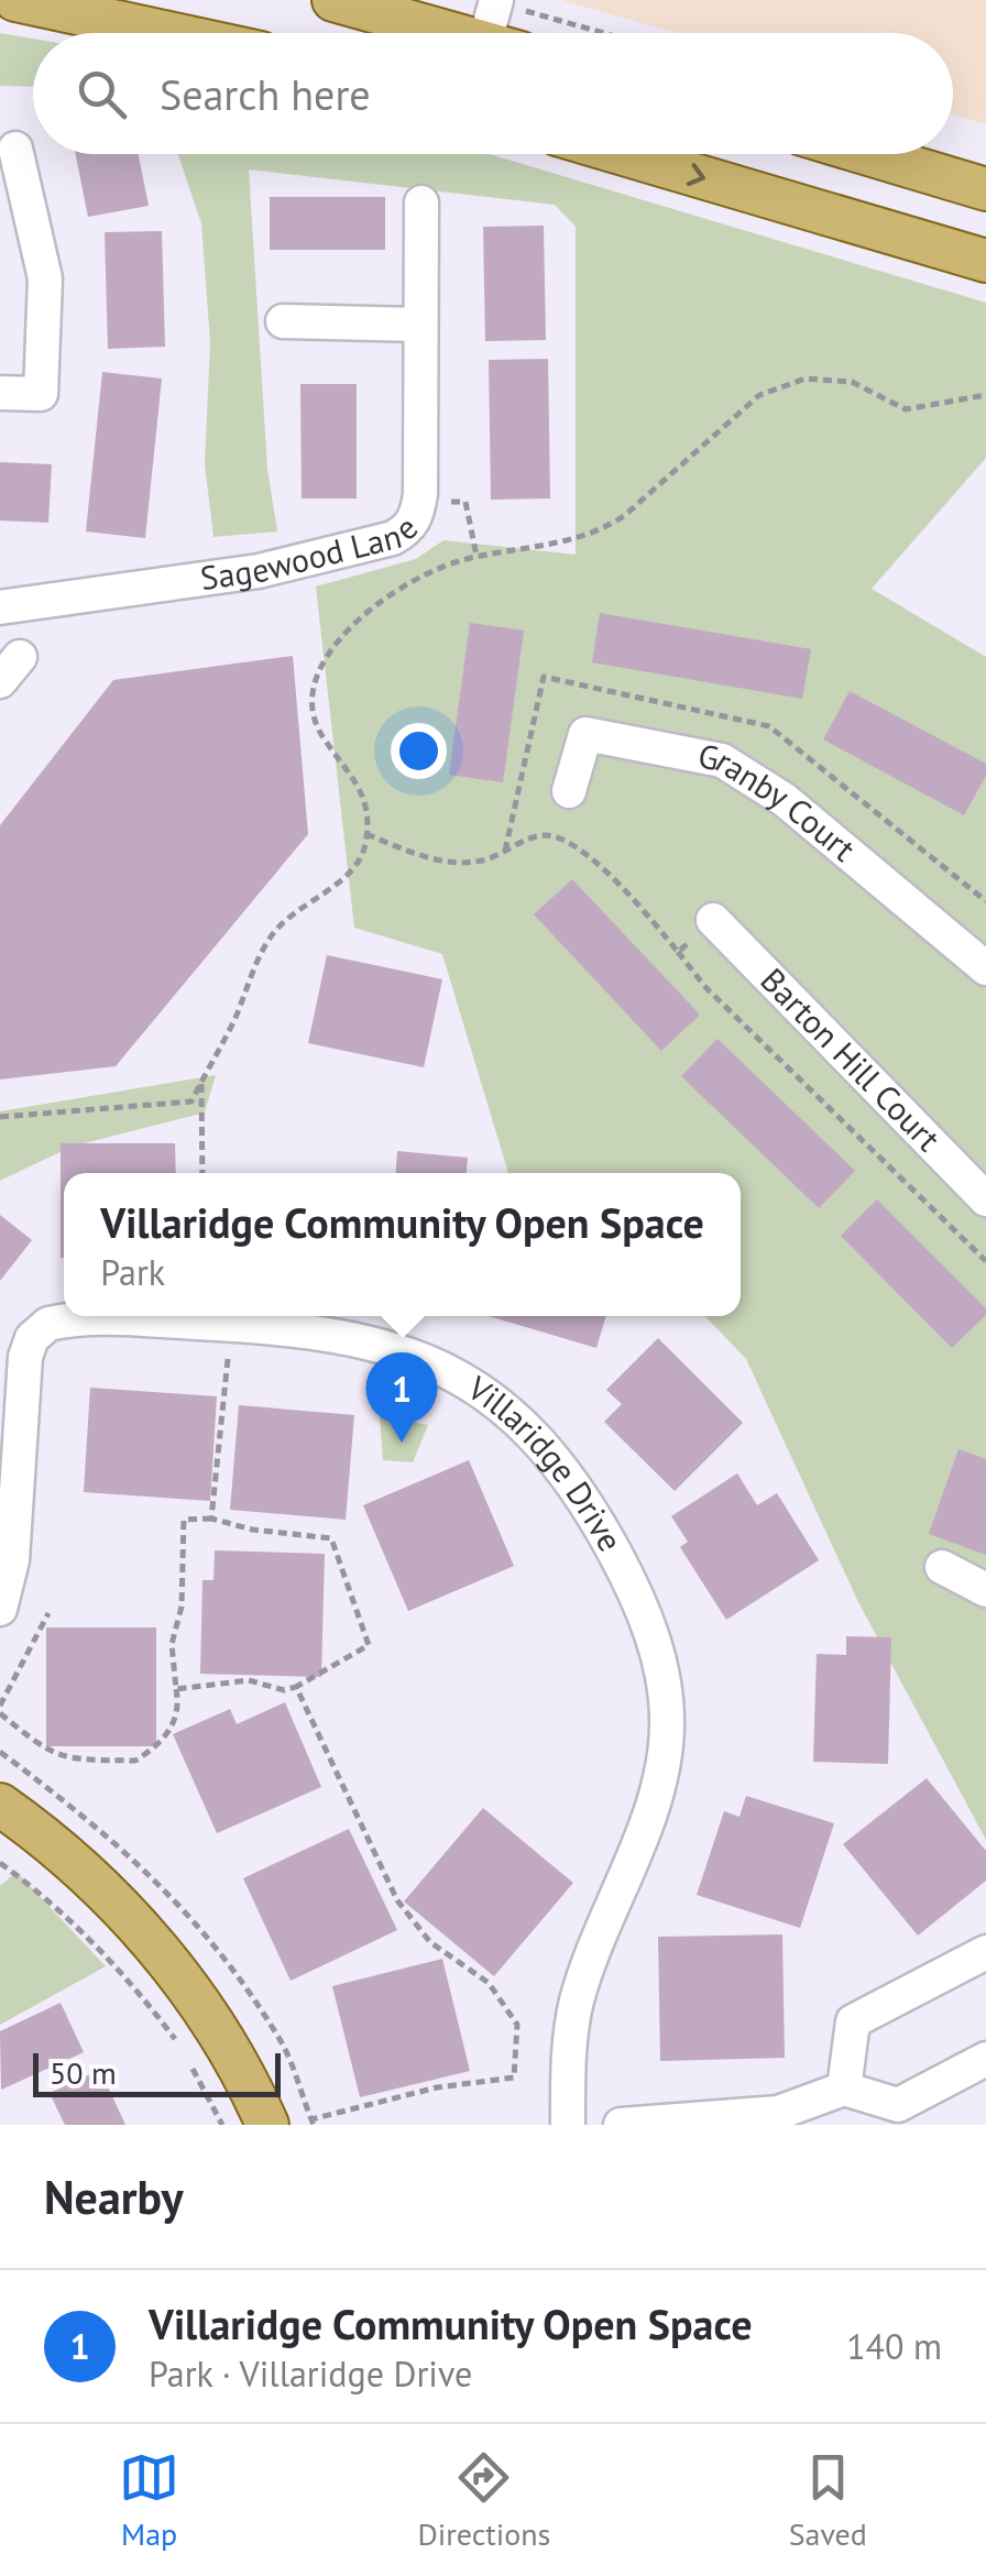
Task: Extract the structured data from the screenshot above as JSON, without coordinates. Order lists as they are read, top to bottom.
{
  "streets": {
    "street": [
      "Sagewood Lane",
      "Granby Court",
      "Barton Hill Court",
      "Villaridge Drive"
    ]
  },
  "scale_bar": "50 m",
  "page": {
    "search": "Search here",
    "popup": ["Villaridge Community Open Space", "Park"],
    "pins": "1",
    "scale": "50 m",
    "heading": "Nearby",
    "list": [
      {
        "mark": "1",
        "name": "Villaridge Community Open Space",
        "note": "Park · Villaridge Drive",
        "value": "140 m"
      }
    ],
    "nav": ["Map", "Directions", "Saved"]
  }
}
